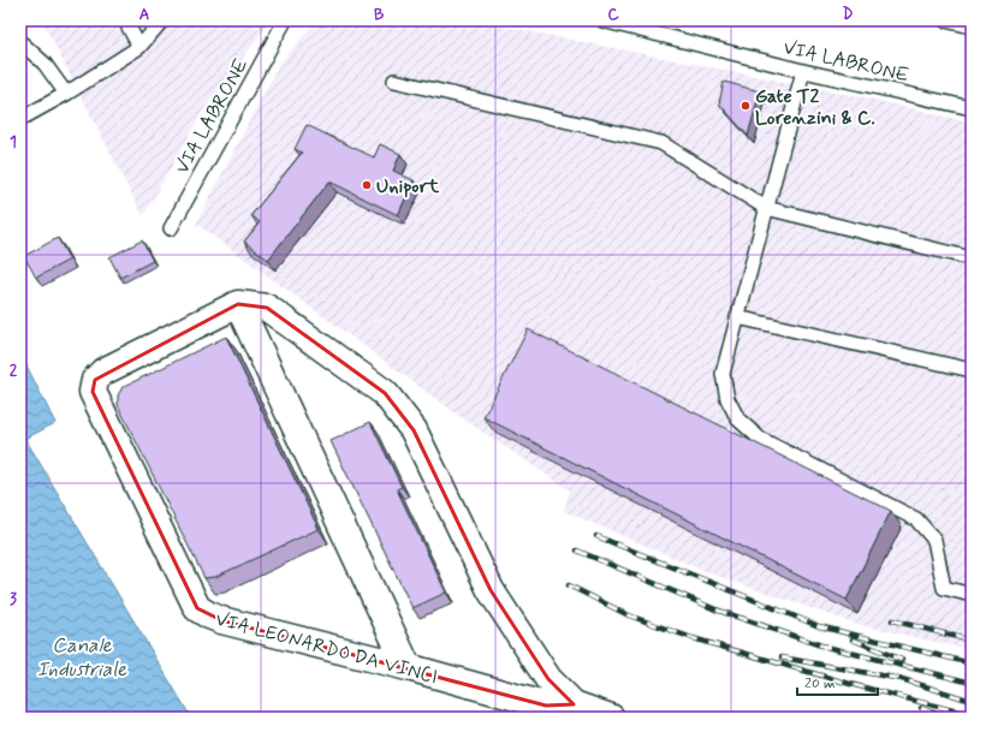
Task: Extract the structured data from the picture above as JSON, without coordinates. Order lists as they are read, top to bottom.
{
  "streets": {
    "street": ["VIA LEONARDO DA VINCI"],
    "lane": ["VIA LABRONE"]
  },
  "water": ["Canale Industriale"],
  "places": ["Gate T2 Lorenzini & C.", "Uniport"],
  "scale_bar": "20 m",
  "grid": {
    "columns": [
      "A",
      "B",
      "C",
      "D"
    ],
    "rows": ["1", "2", "3"]
  }
}
